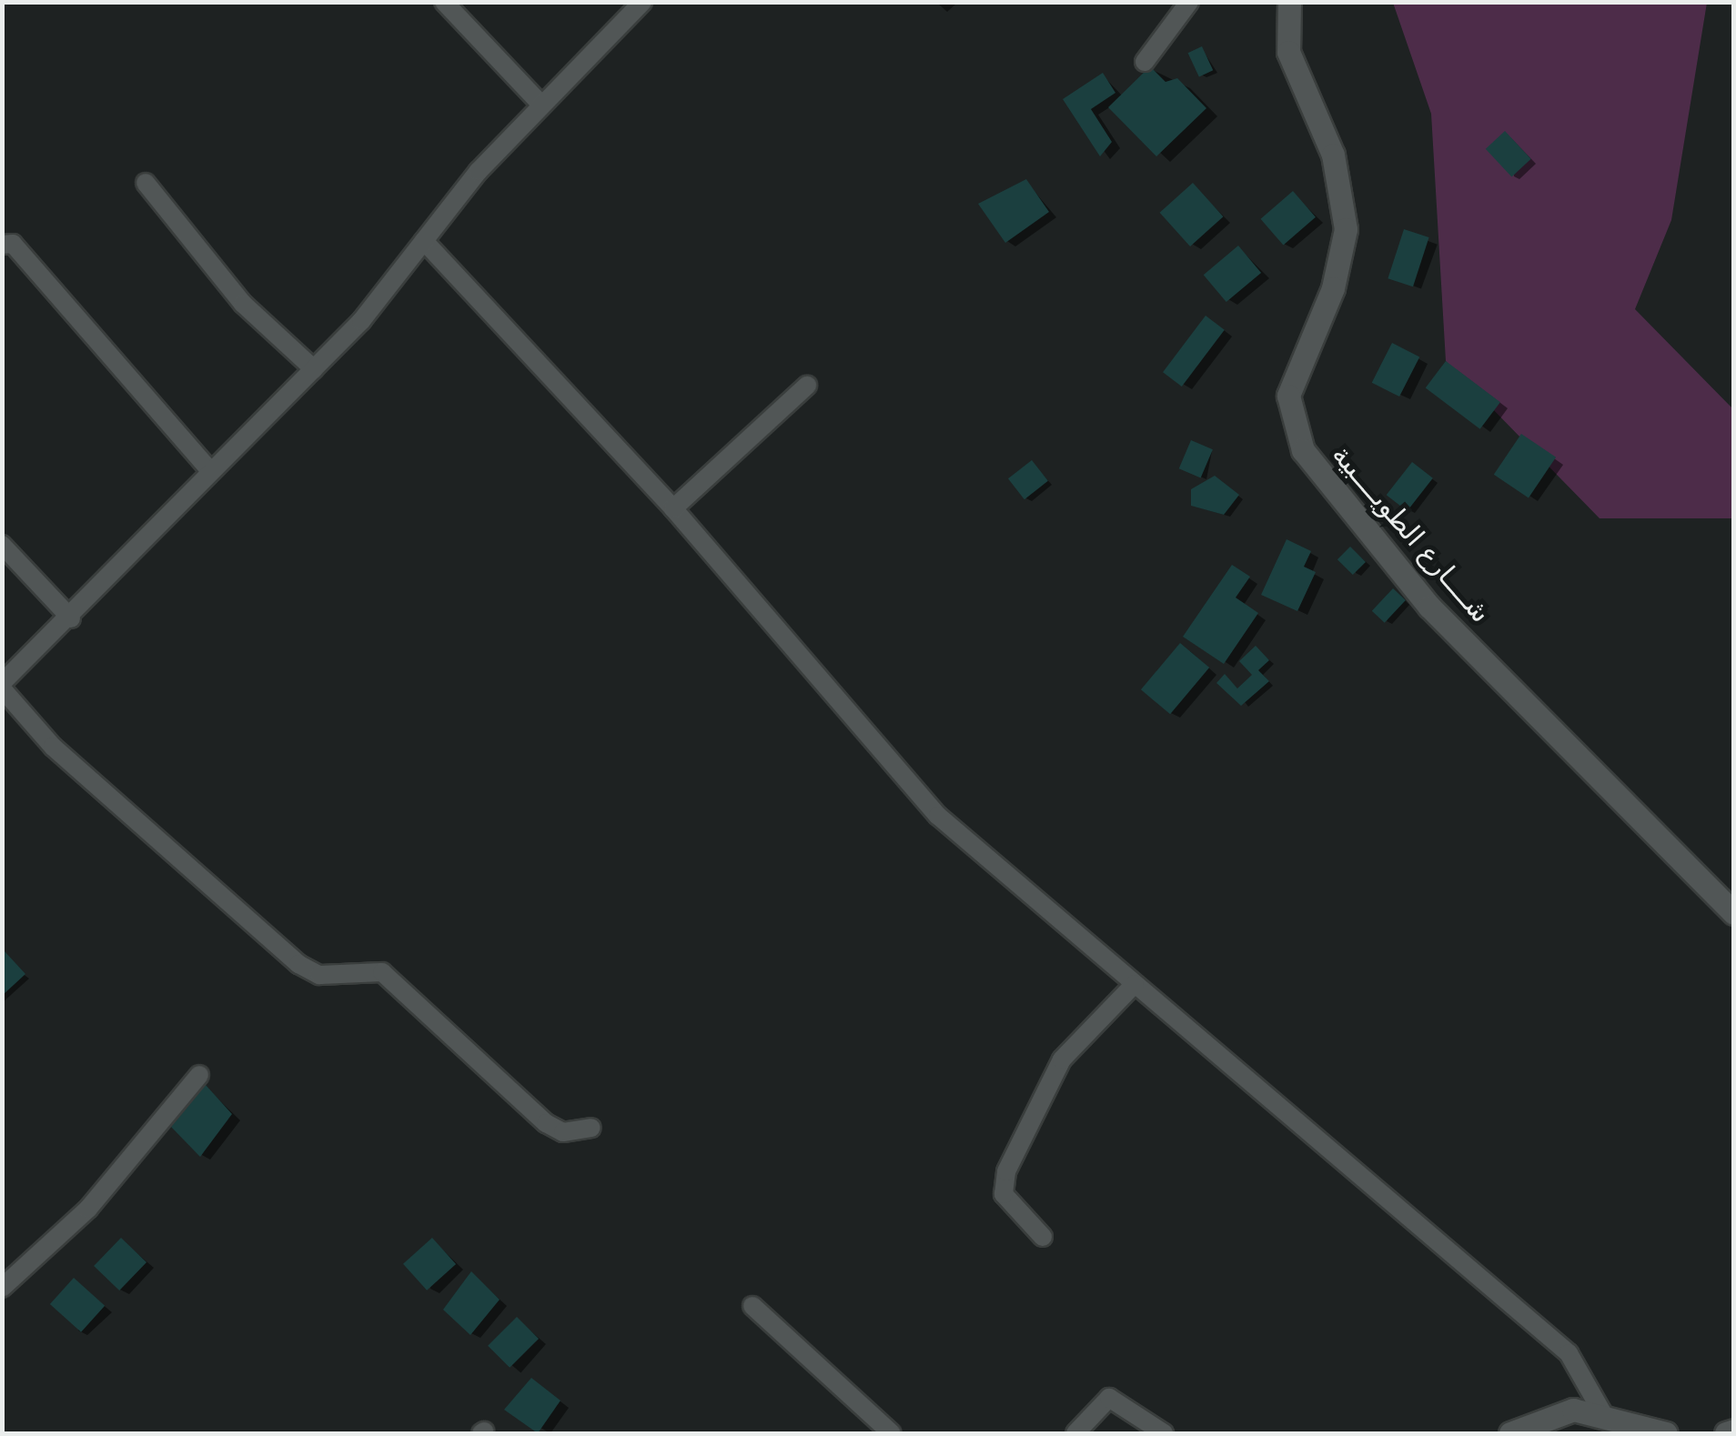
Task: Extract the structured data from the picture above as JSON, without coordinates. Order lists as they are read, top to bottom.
{
  "streets": {
    "street": ["شــــارع الطويــــبية"]
  }
}
